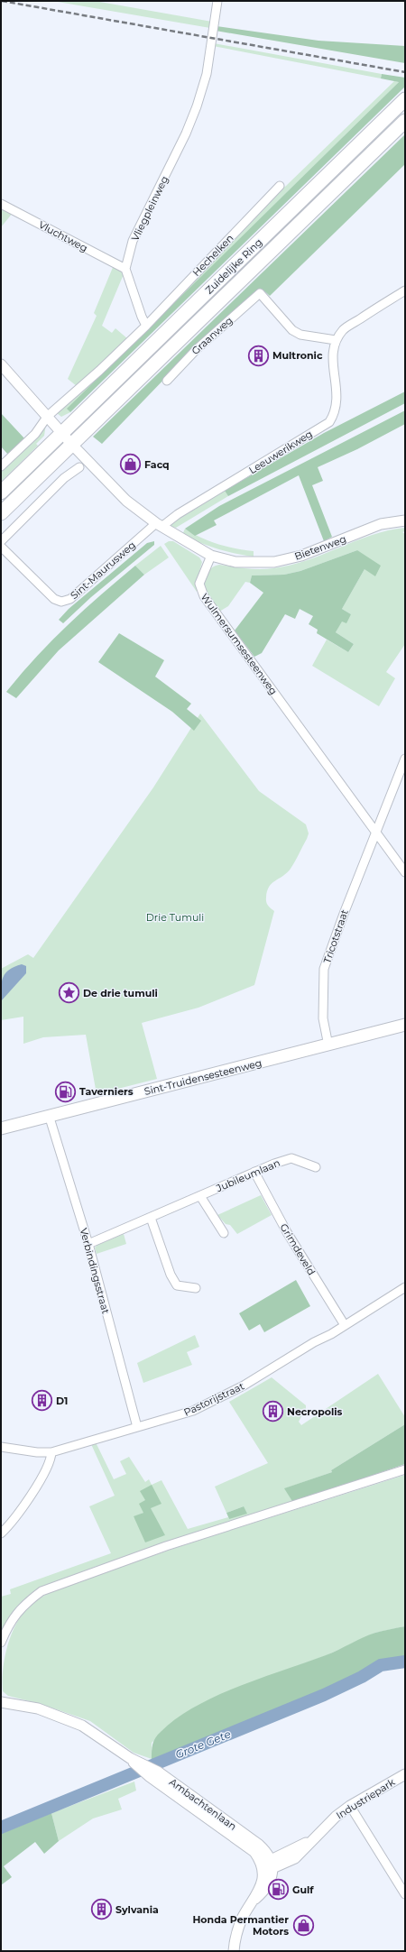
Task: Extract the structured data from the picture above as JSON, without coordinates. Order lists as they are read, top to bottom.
{
  "streets": {
    "highway": ["Zuidelijke Ring"],
    "main road": ["Sint-Truidensesteenweg"],
    "street": [
      "Vliegpleinweg",
      "Vluchtweg",
      "Hechelken",
      "Graanweg",
      "Leeuwerikweg",
      "Bietenweg",
      "Sint-Maurusweg",
      "Wulmersumsesteenweg",
      "Tricotstraat",
      "Jubileumlaan",
      "Grimdeveld",
      "Verbindingsstraat",
      "Pastorijstraat",
      "Industriepark",
      "Ambachtenlaan"
    ]
  },
  "crossings": [
    ["Vliegpleinweg", "Vluchtweg"],
    ["Graanweg", "Leeuwerikweg"],
    ["Leeuwerikweg", "Sint-Maurusweg"],
    ["Bietenweg", "Wulmersumsesteenweg"],
    ["Wulmersumsesteenweg", "Tricotstraat"],
    ["Tricotstraat", "Sint-Truidensesteenweg"],
    ["Sint-Truidensesteenweg", "Verbindingsstraat"],
    ["Jubileumlaan", "Grimdeveld"],
    ["Jubileumlaan", "Verbindingsstraat"],
    ["Grimdeveld", "Pastorijstraat"],
    ["Verbindingsstraat", "Pastorijstraat"],
    ["Industriepark", "Ambachtenlaan"]
  ],
  "water": ["Grote Gete"],
  "parks": ["Drie Tumuli"],
  "places": {
    "building": [
      "Multronic",
      "D1",
      "Necropolis",
      "Sylvania"
    ],
    "shop": ["Facq", "Honda Permantier Motors"],
    "place": ["De drie tumuli"],
    "fuel station": ["Taverniers", "Gulf"]
  }
}
